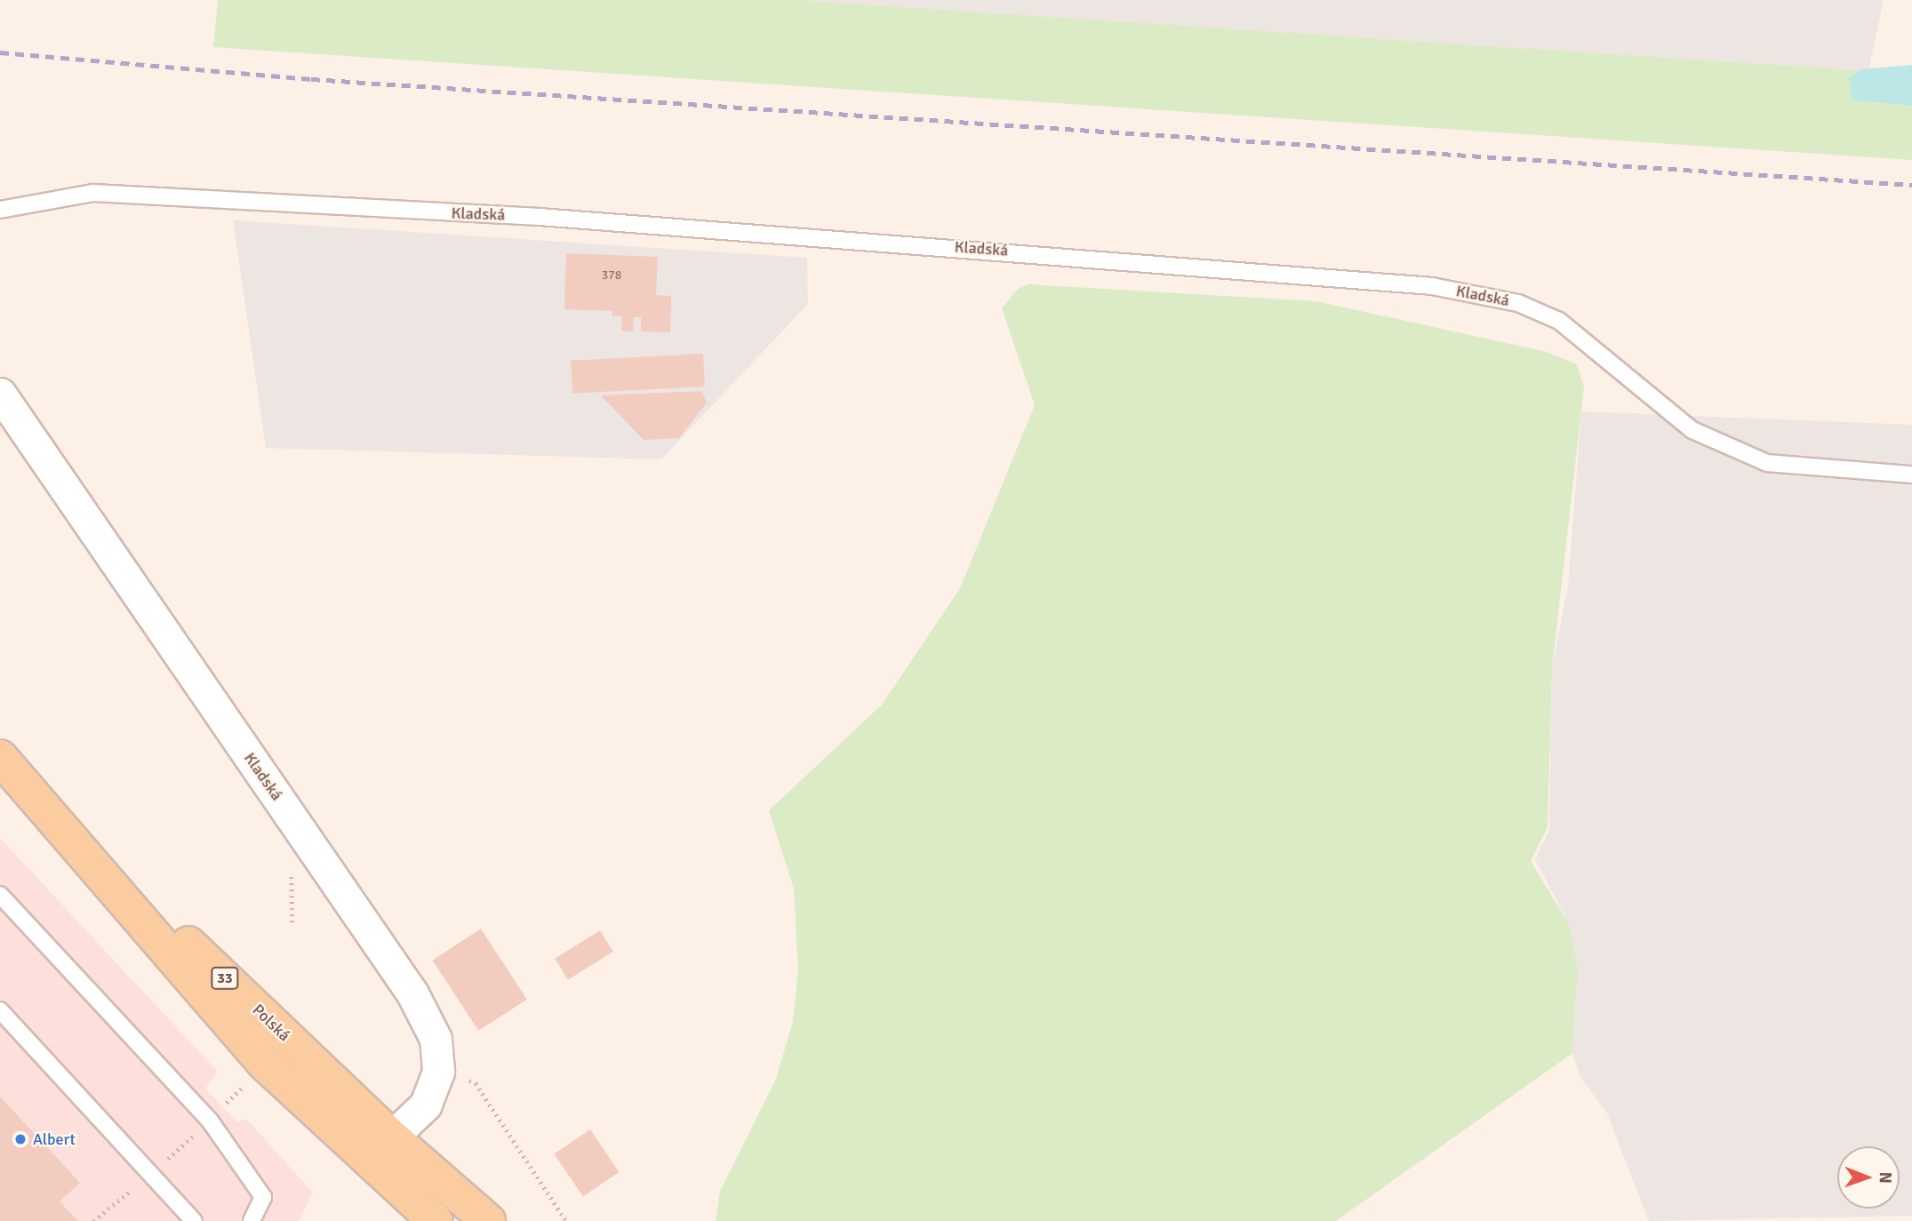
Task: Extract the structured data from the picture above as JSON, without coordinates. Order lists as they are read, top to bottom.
{
  "streets": {
    "main road": ["33", "Polská"],
    "street": ["Kladská"]
  },
  "crossings": [
    ["Kladská", "Polská"]
  ],
  "places": ["Albert"],
  "house_numbers": ["378"],
  "north": "right"
}
